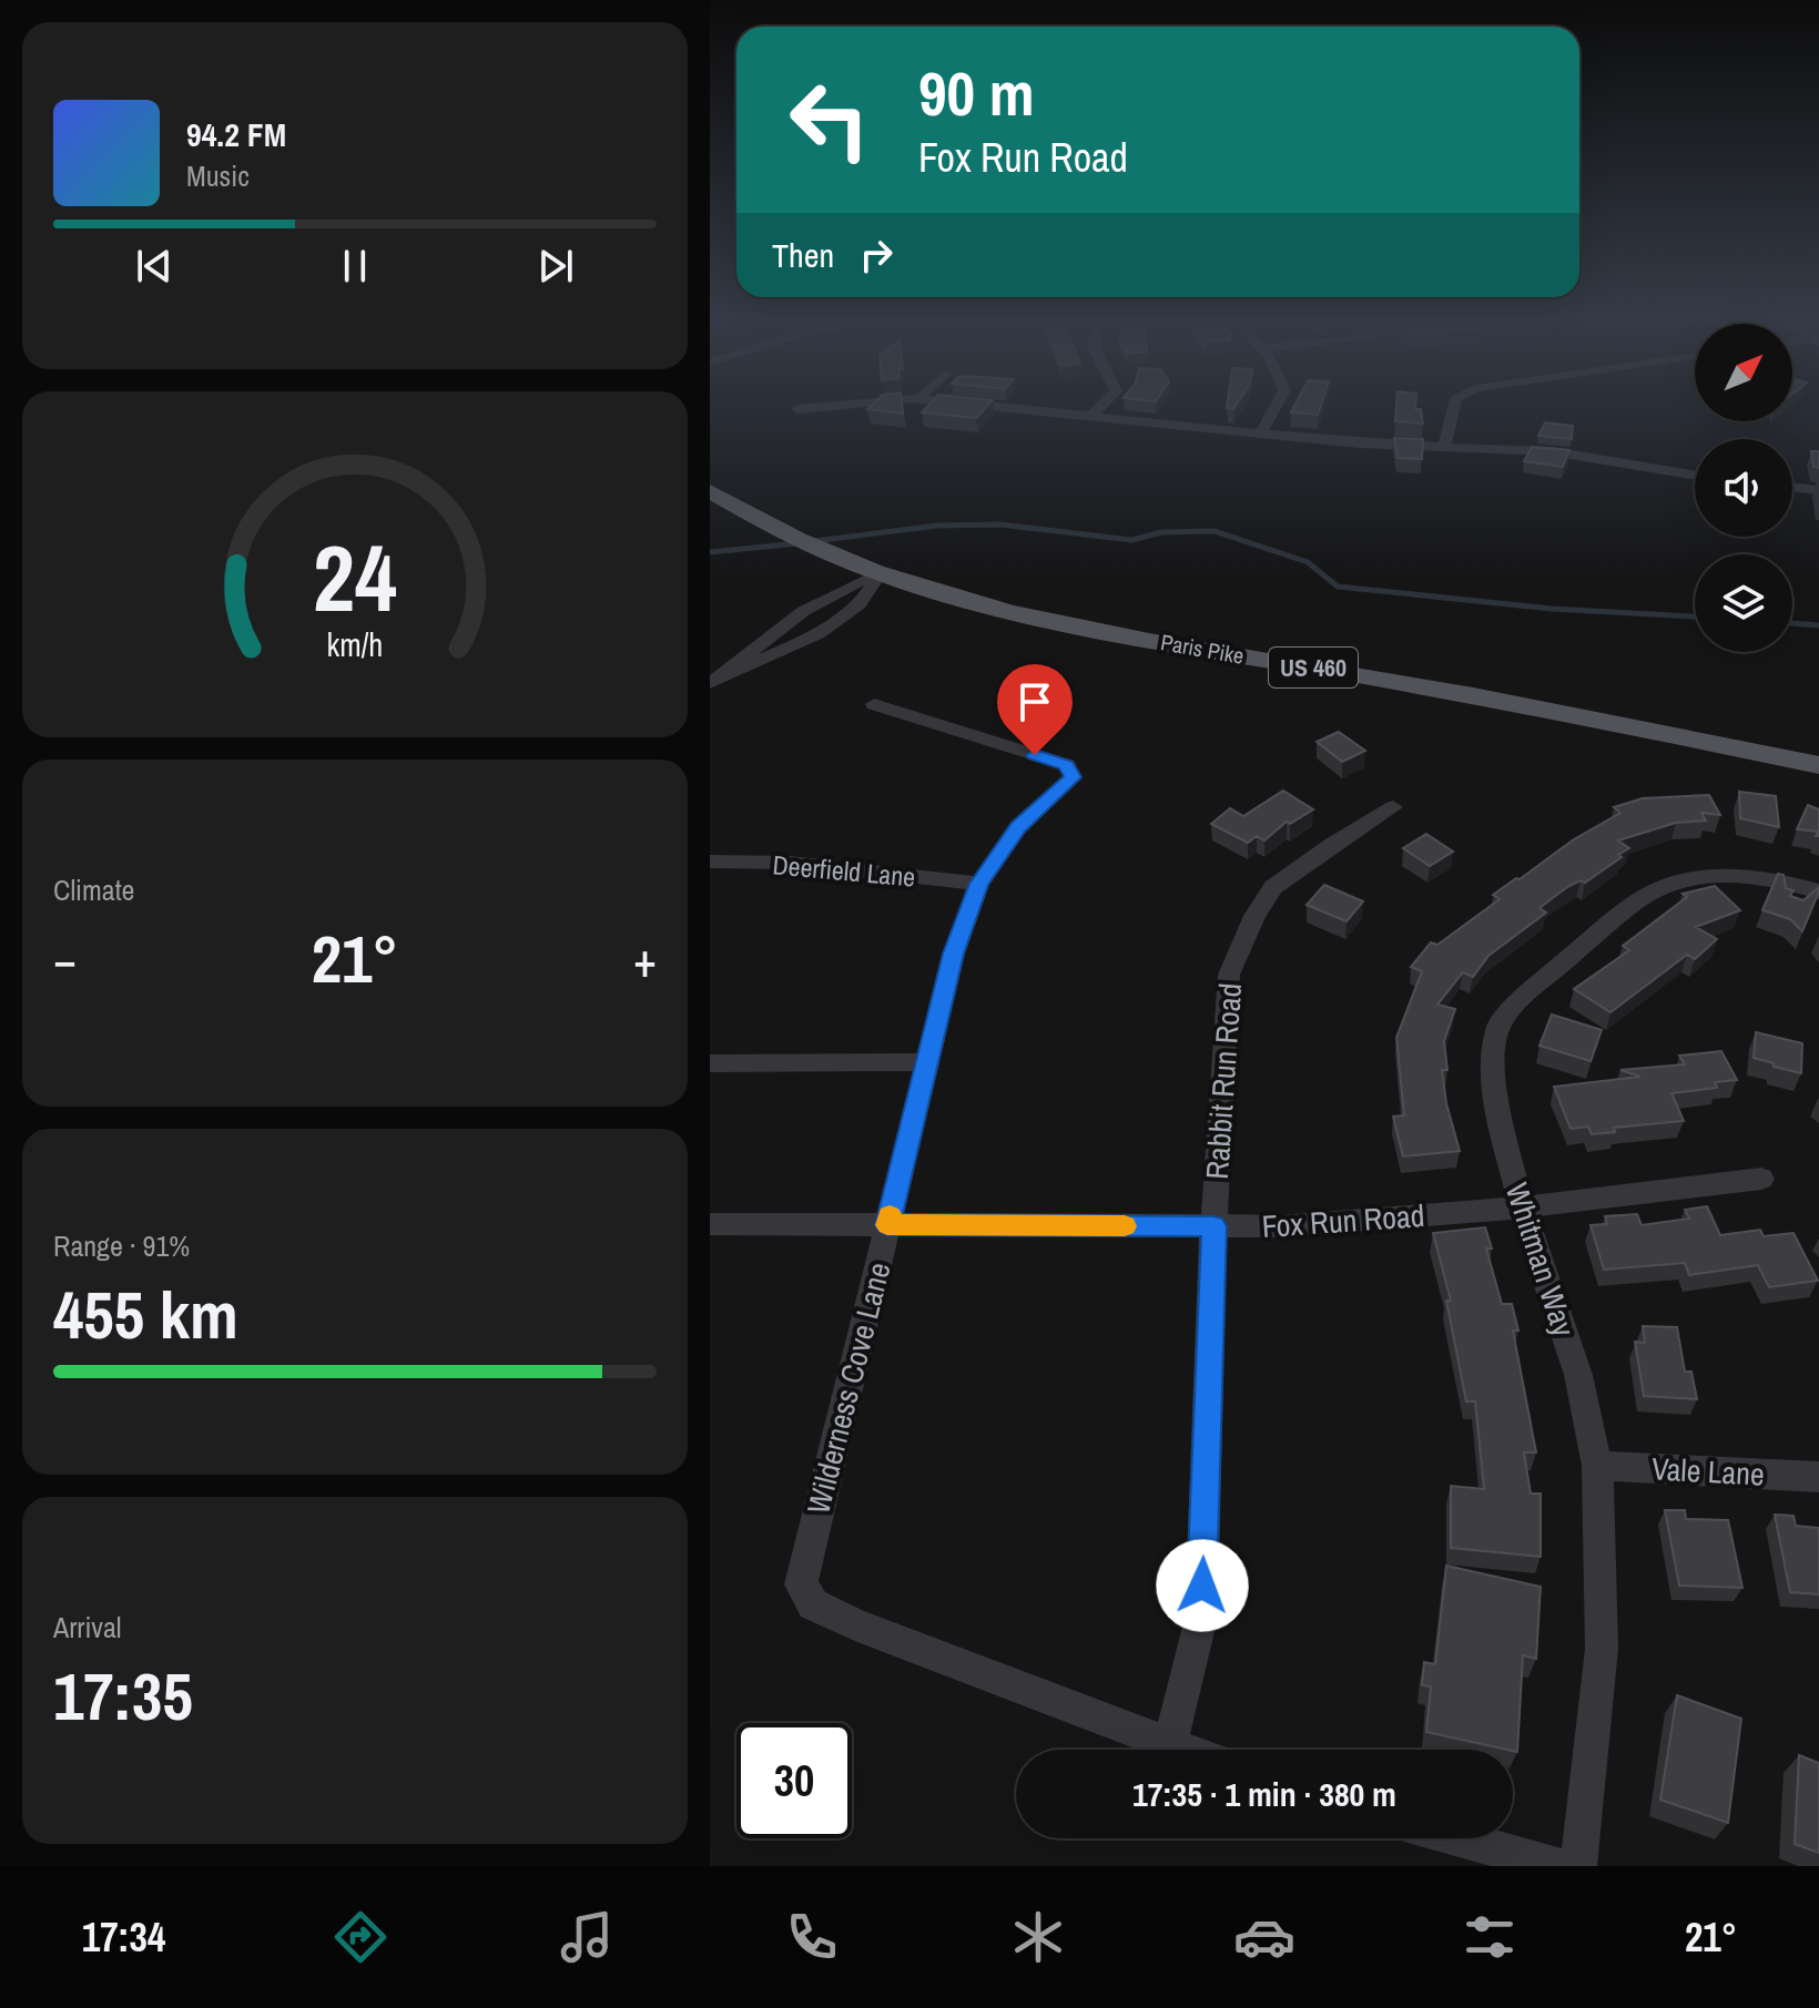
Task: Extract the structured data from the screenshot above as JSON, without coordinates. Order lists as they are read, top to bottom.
{
  "streets": {
    "main road": ["Paris Pike", "US 460"],
    "street": [
      "Deerfield Lane",
      "Rabbit Run Road",
      "Fox Run Road",
      "Whitman Way",
      "Wilderness Cove Lane",
      "Vale Lane"
    ]
  },
  "crossings": [
    ["Deerfield Lane", "Wilderness Cove Lane"],
    ["Rabbit Run Road", "Fox Run Road"],
    ["Rabbit Run Road", "Wilderness Cove Lane"],
    ["Fox Run Road", "Whitman Way"],
    ["Fox Run Road", "Wilderness Cove Lane"],
    ["Whitman Way", "Vale Lane"]
  ],
  "north": "top right",
  "page": {
    "turn": ["90 m", "Fox Run Road"],
    "song": ["94.2 FM", "Music"],
    "then": "Then",
    "tile": [
      "Climate",
      ["Range · 91%", "455 km"],
      ["Arrival", "17:35"]
    ],
    "heat": ["−", "21°", "+"],
    "limit": "30",
    "trip": "17:35 · 1 min · 380 m",
    "tabs": ["17:34", "21°"],
    "gauge": ["24", "km/h"]
  }
}
